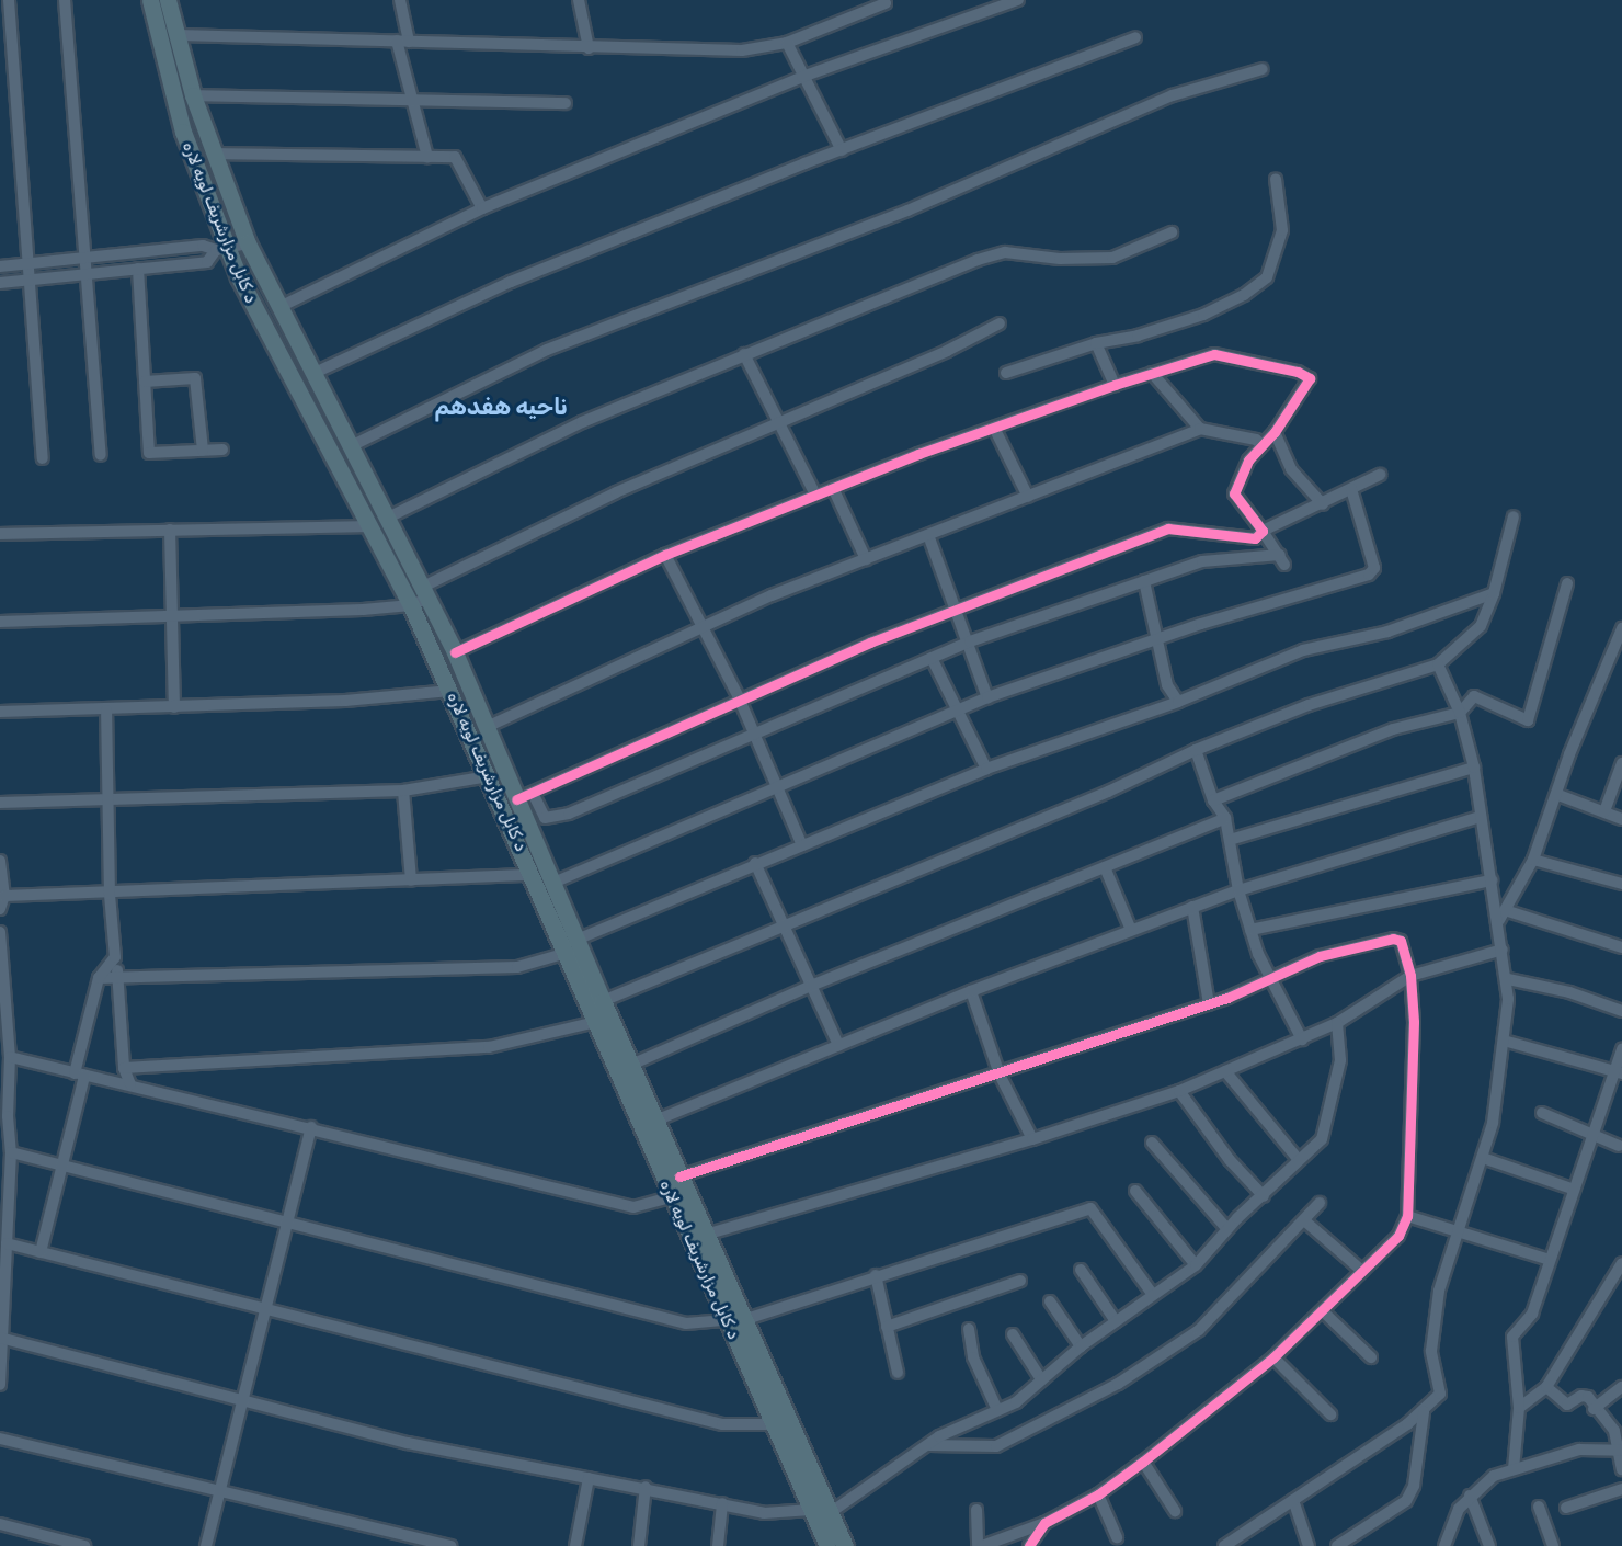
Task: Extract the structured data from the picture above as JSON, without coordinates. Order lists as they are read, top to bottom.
{
  "streets": {
    "highway": ["د کابل مزارشریف لویه لاره"]
  },
  "districts": ["ناحیه هفدهم"]
}
